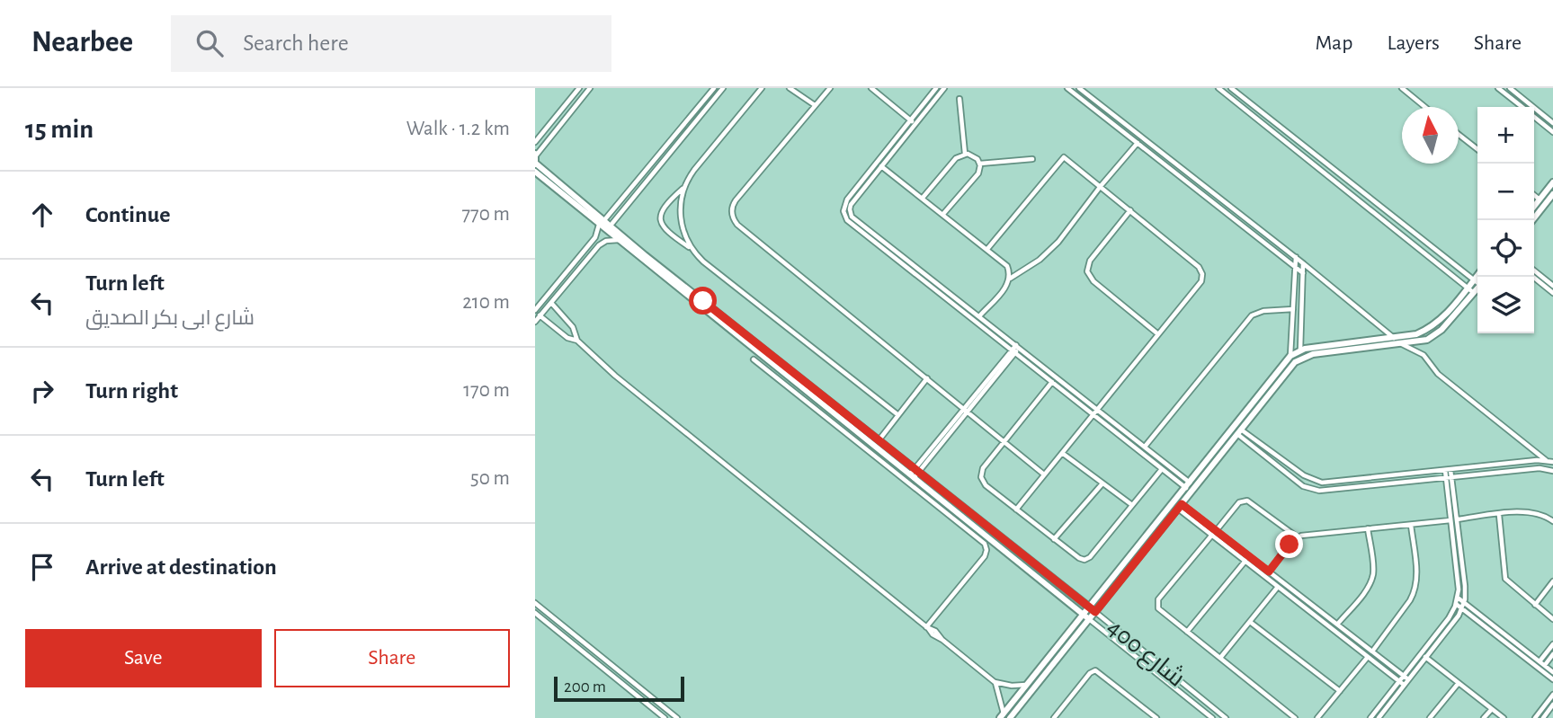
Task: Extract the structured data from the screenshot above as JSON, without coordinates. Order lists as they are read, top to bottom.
{
  "streets": {
    "street": ["شارع 400"]
  },
  "scale_bar": "200 m",
  "north": "top",
  "page": {
    "header": "Nearbee",
    "search": "Search here",
    "nav": ["Map", "Layers", "Share"],
    "heading": ["15 min", "Walk · 1.2 km"],
    "map_buttons": ["+", "−"],
    "list": [
      ["Continue", "770 m"],
      ["Turn left", "شارع ابى بكر الصديق", "210 m"],
      ["Turn right", "170 m"],
      ["Turn left", "50 m"],
      "Arrive at destination"
    ],
    "buttons": ["Save", "Share"],
    "scale": "200 m"
  }
}
